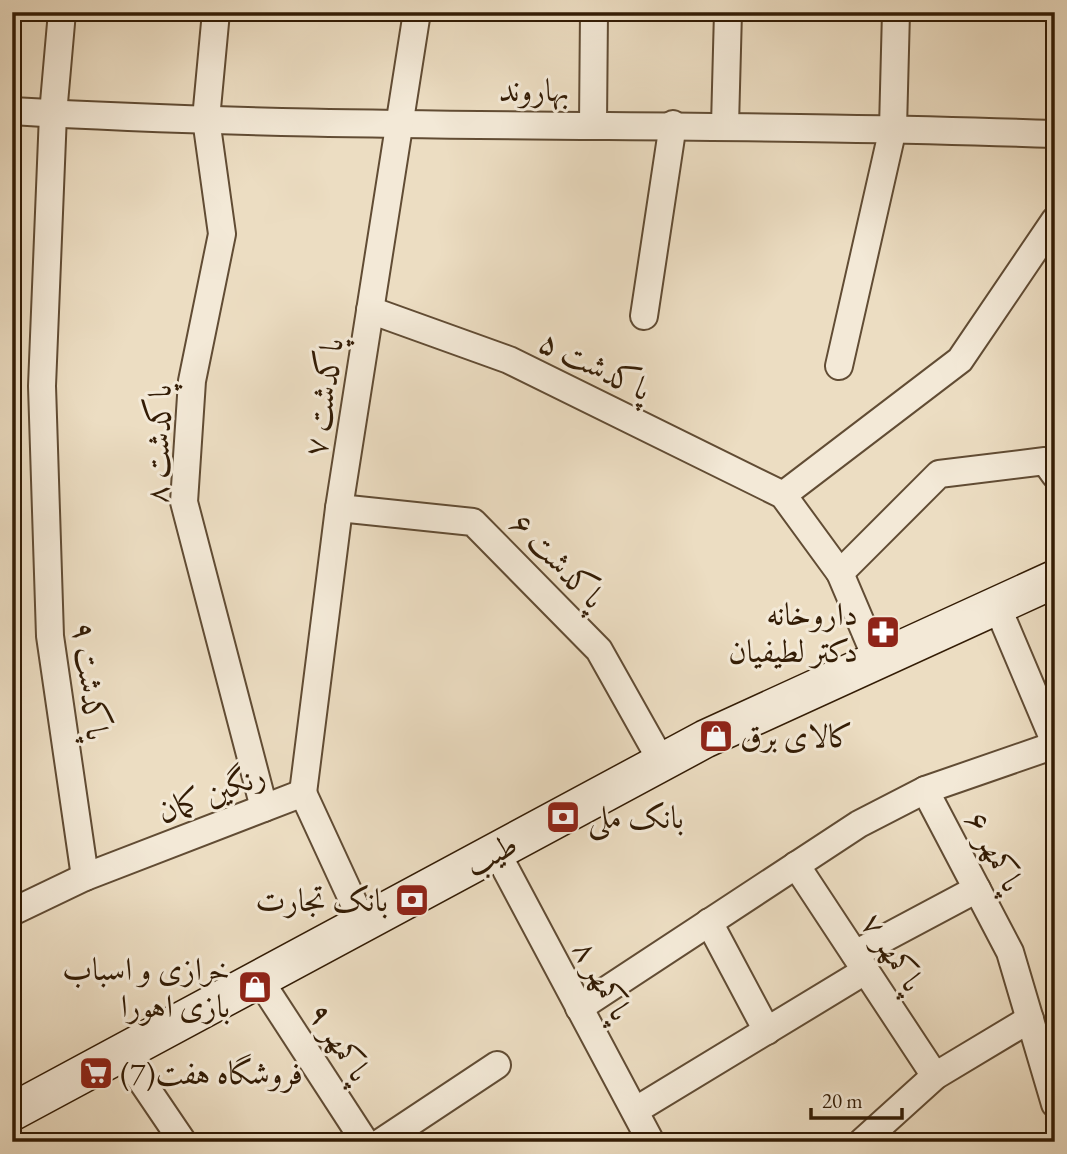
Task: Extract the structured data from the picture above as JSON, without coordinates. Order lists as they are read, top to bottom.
{
  "streets": {
    "main road": ["طیب"],
    "street": [
      "بهاروند",
      "پاکدشت ۵",
      "پاکدشت ۷",
      "پاکدشت ۸",
      "پاکدشت ۶",
      "پاکدشت ۹",
      "رنگین کمان",
      "پاکمهر ۶",
      "پاکمهر ۷",
      "پاکمهر ۸",
      "پاکمهر ۹"
    ]
  },
  "crossings": [
    ["بهاروند", "پاکدشت ۷"],
    ["بهاروند", "پاکدشت ۸"],
    ["بهاروند", "پاکدشت ۹"],
    ["پاکدشت ۵", "پاکدشت ۷"],
    ["پاکدشت ۷", "پاکدشت ۶"],
    ["پاکدشت ۷", "رنگین کمان"],
    ["پاکدشت ۸", "رنگین کمان"],
    ["پاکدشت ۶", "طیب"],
    ["پاکدشت ۹", "رنگین کمان"],
    ["رنگین کمان", "طیب"],
    ["طیب", "پاکمهر ۸"],
    ["طیب", "پاکمهر ۹"]
  ],
  "places": {
    "pharmacy": ["داروخانه دکتر لطیفیان"],
    "shop": ["کالای برق", "خرازی و اسباب بازی اهورا"],
    "bank": ["بانک ملی", "بانک تجارت"],
    "supermarket": ["فروشگاه هفت(7)"]
  },
  "scale_bar": "20 m"
}
